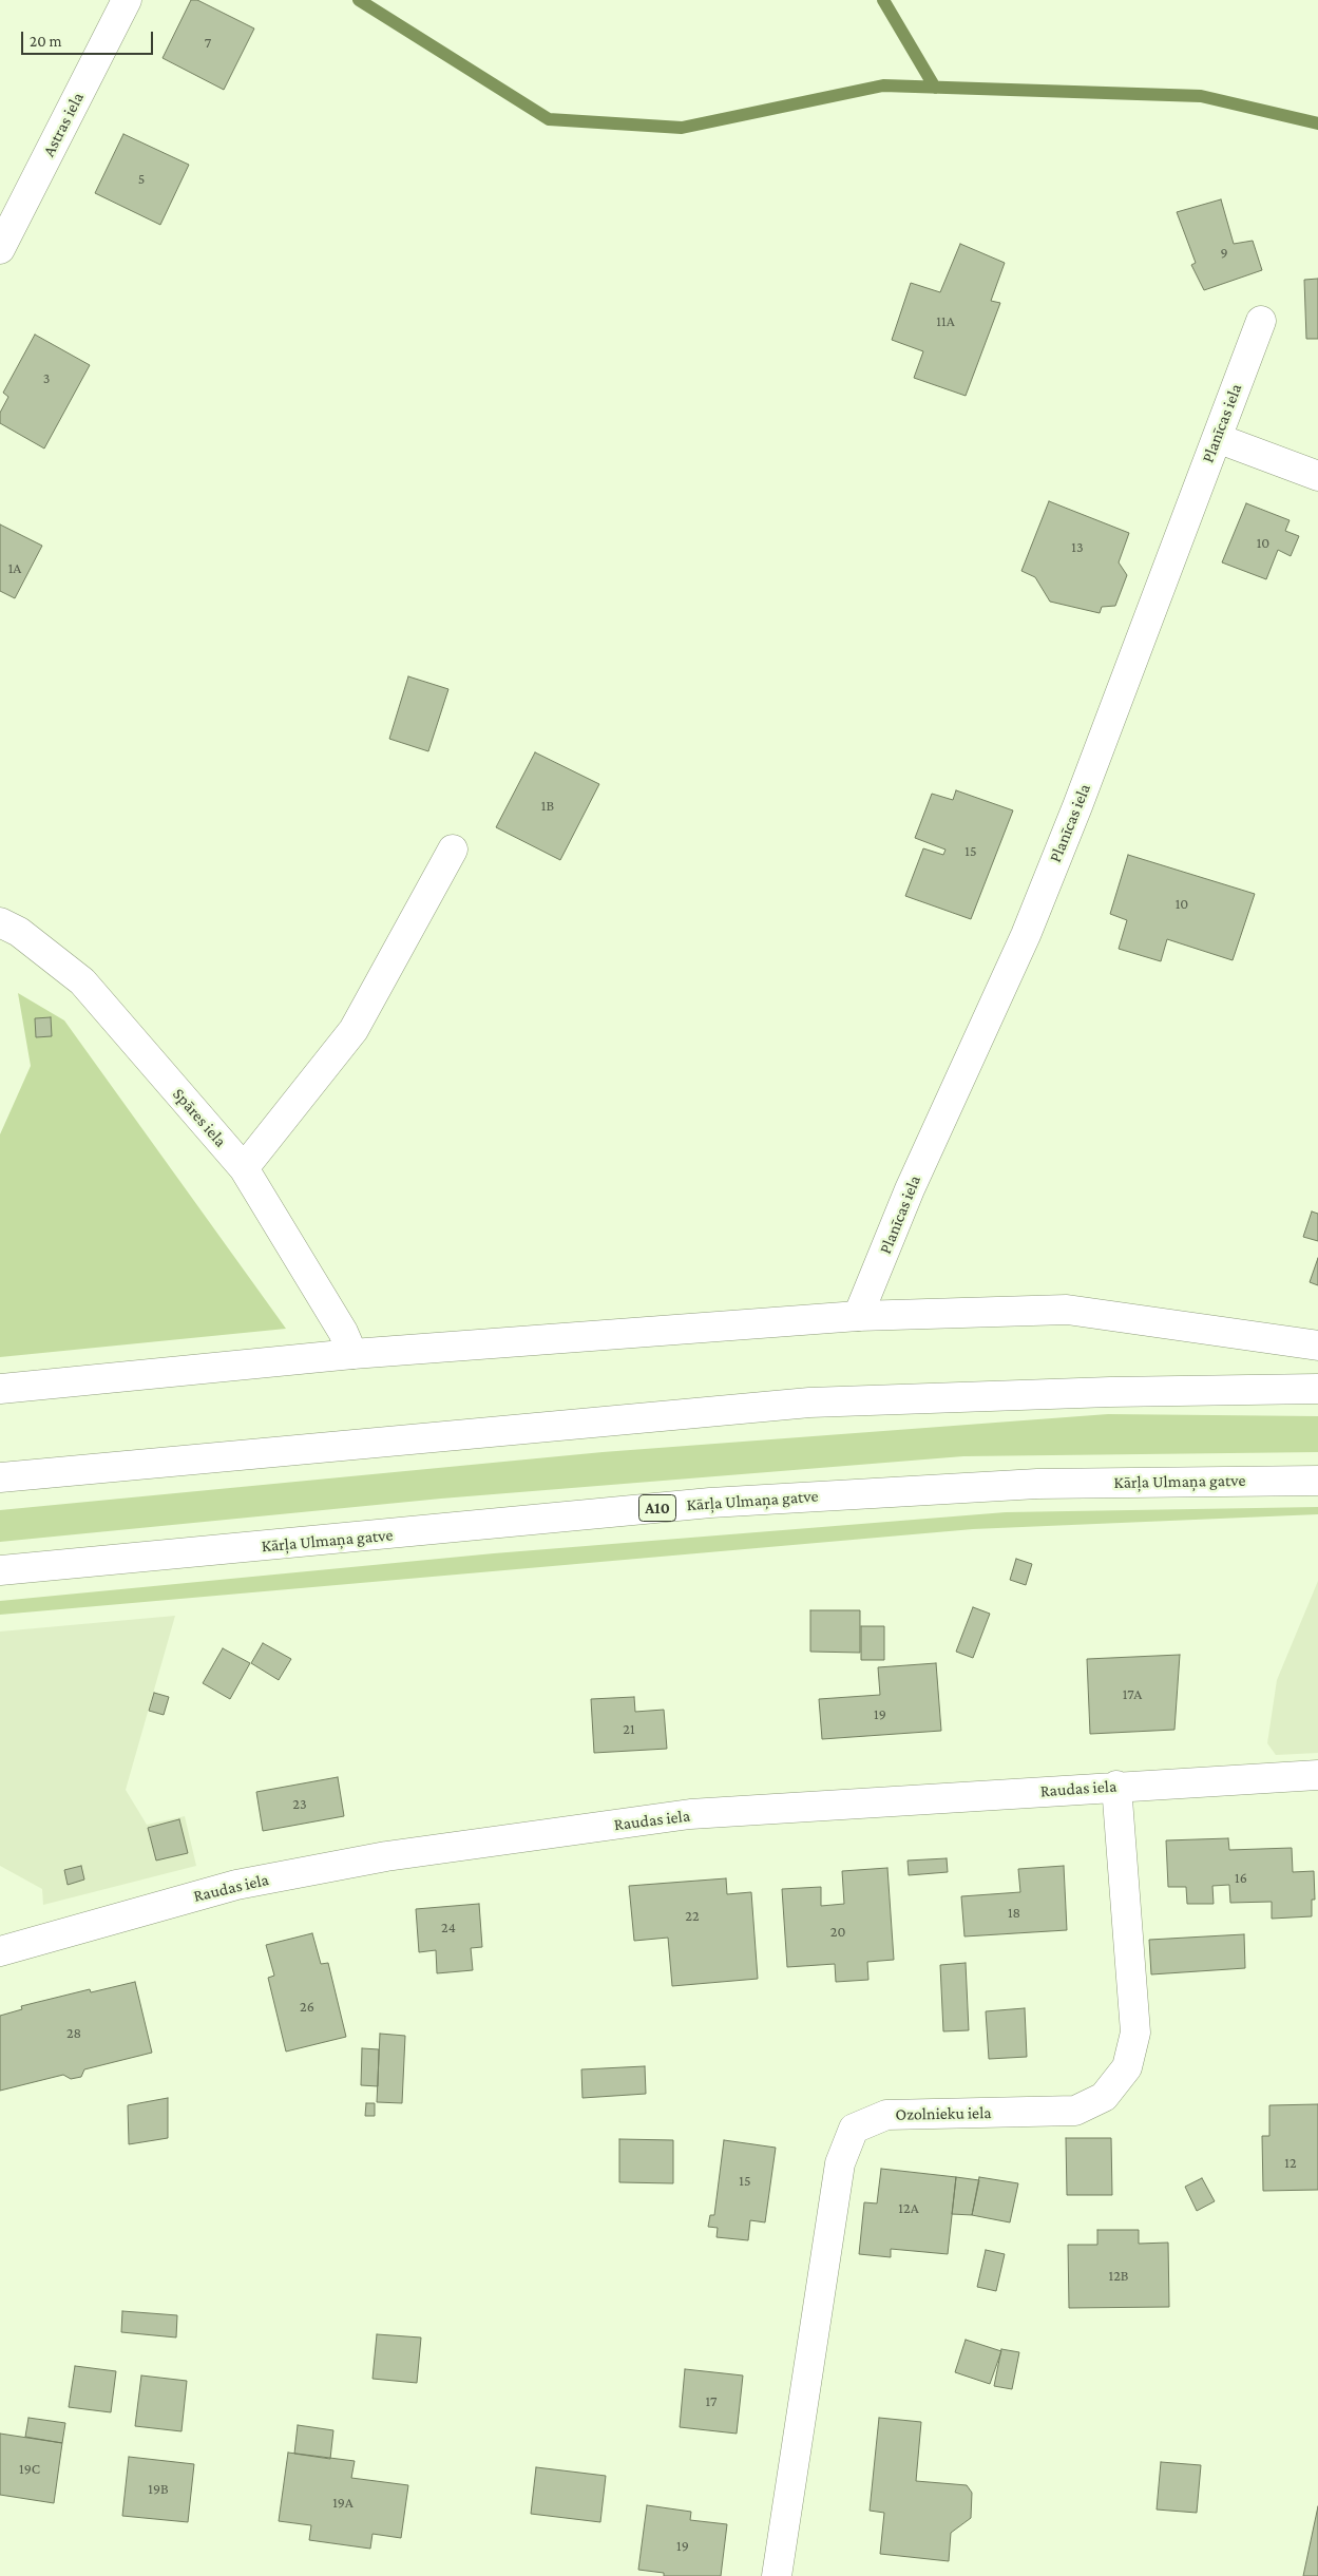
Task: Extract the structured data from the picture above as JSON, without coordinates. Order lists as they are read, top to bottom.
{
  "streets": {
    "main road": [
      "Astras iela",
      "Planīcas iela",
      "Spāres iela",
      "Kārļa Ulmaņa gatve",
      "A10",
      "Raudas iela",
      "Ozolnieku iela"
    ]
  },
  "crossings": [
    ["Raudas iela", "Ozolnieku iela"]
  ],
  "house_numbers": [
    "7",
    "5",
    "9",
    "11A",
    "3",
    "10",
    "13",
    "1A",
    "1B",
    "15",
    "10",
    "17A",
    "19",
    "21",
    "23",
    "16",
    "18",
    "22",
    "24",
    "20",
    "26",
    "28",
    "12",
    "15",
    "12A",
    "12B",
    "17",
    "19C",
    "19B",
    "19A",
    "19"
  ],
  "scale_bar": "20 m"
}
